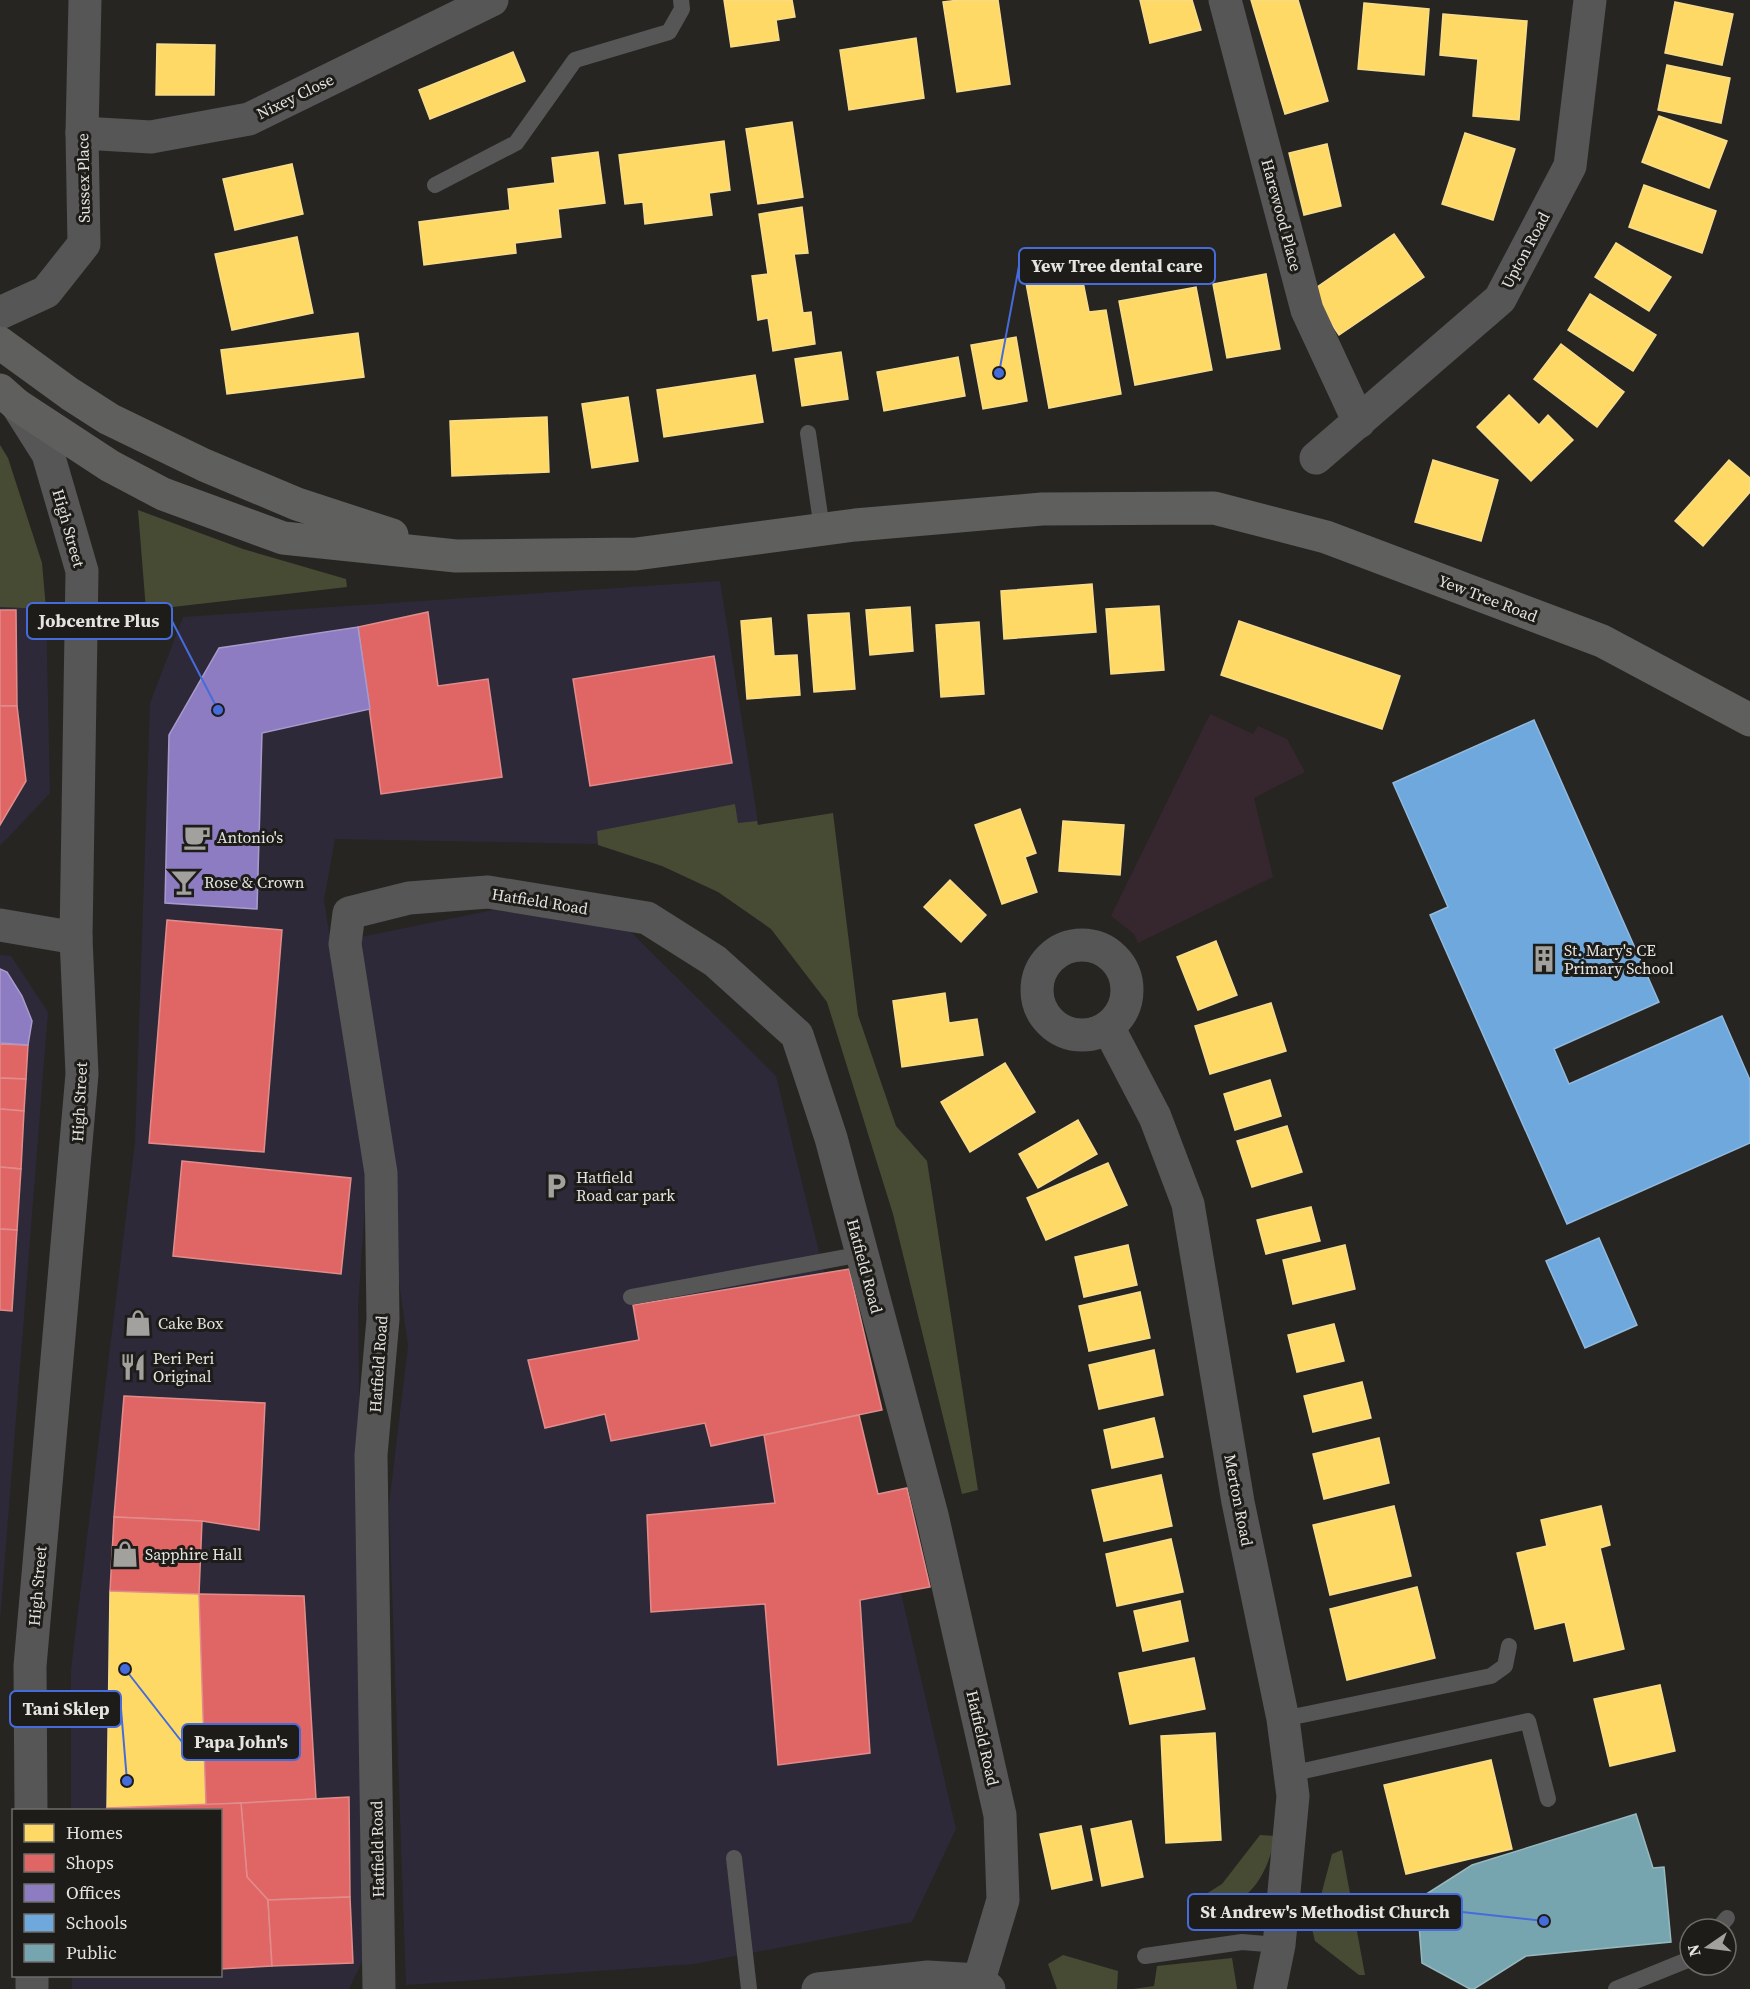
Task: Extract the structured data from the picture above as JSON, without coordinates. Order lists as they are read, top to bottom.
{
  "streets": {
    "main road": ["Yew Tree Road"],
    "street": [
      "Nixey Close",
      "Sussex Place",
      "Harewood Place",
      "Upton Road",
      "High Street",
      "Hatfield Road",
      "Merton Road"
    ]
  },
  "crossings": [
    ["Nixey Close", "Sussex Place"],
    ["Harewood Place", "Upton Road"]
  ],
  "places": {
    "other": [
      "Yew Tree dental care",
      "Jobcentre Plus",
      "Papa John's",
      "Tani Sklep",
      "St Andrew's Methodist Church"
    ],
    "cafe": ["Antonio's"],
    "bar": ["Rose & Crown"],
    "building": ["St. Mary's CE Primary School"],
    "parking": ["Hatfield Road car park"],
    "shop": ["Cake Box", "Sapphire Hall"],
    "restaurant": ["Peri Peri Original"]
  },
  "legend": [
    "Homes",
    "Shops",
    "Offices",
    "Schools",
    "Public"
  ],
  "north": "left"
}
